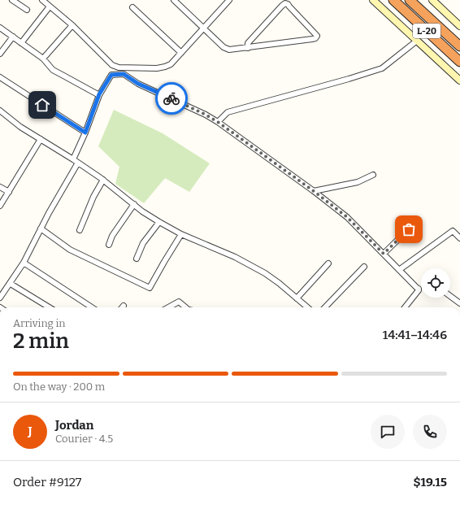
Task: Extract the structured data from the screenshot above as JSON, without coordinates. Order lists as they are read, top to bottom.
{
  "streets": {
    "highway": ["L-20"]
  },
  "page": {
    "heading": ["2 min", "Arriving in", "14:41–14:46"],
    "panel": [
      "Jordan",
      "Courier · 4.5",
      "Order #9127",
      "$19.15"
    ],
    "bar": "On the way · 200 m",
    "round": "J"
  }
}
